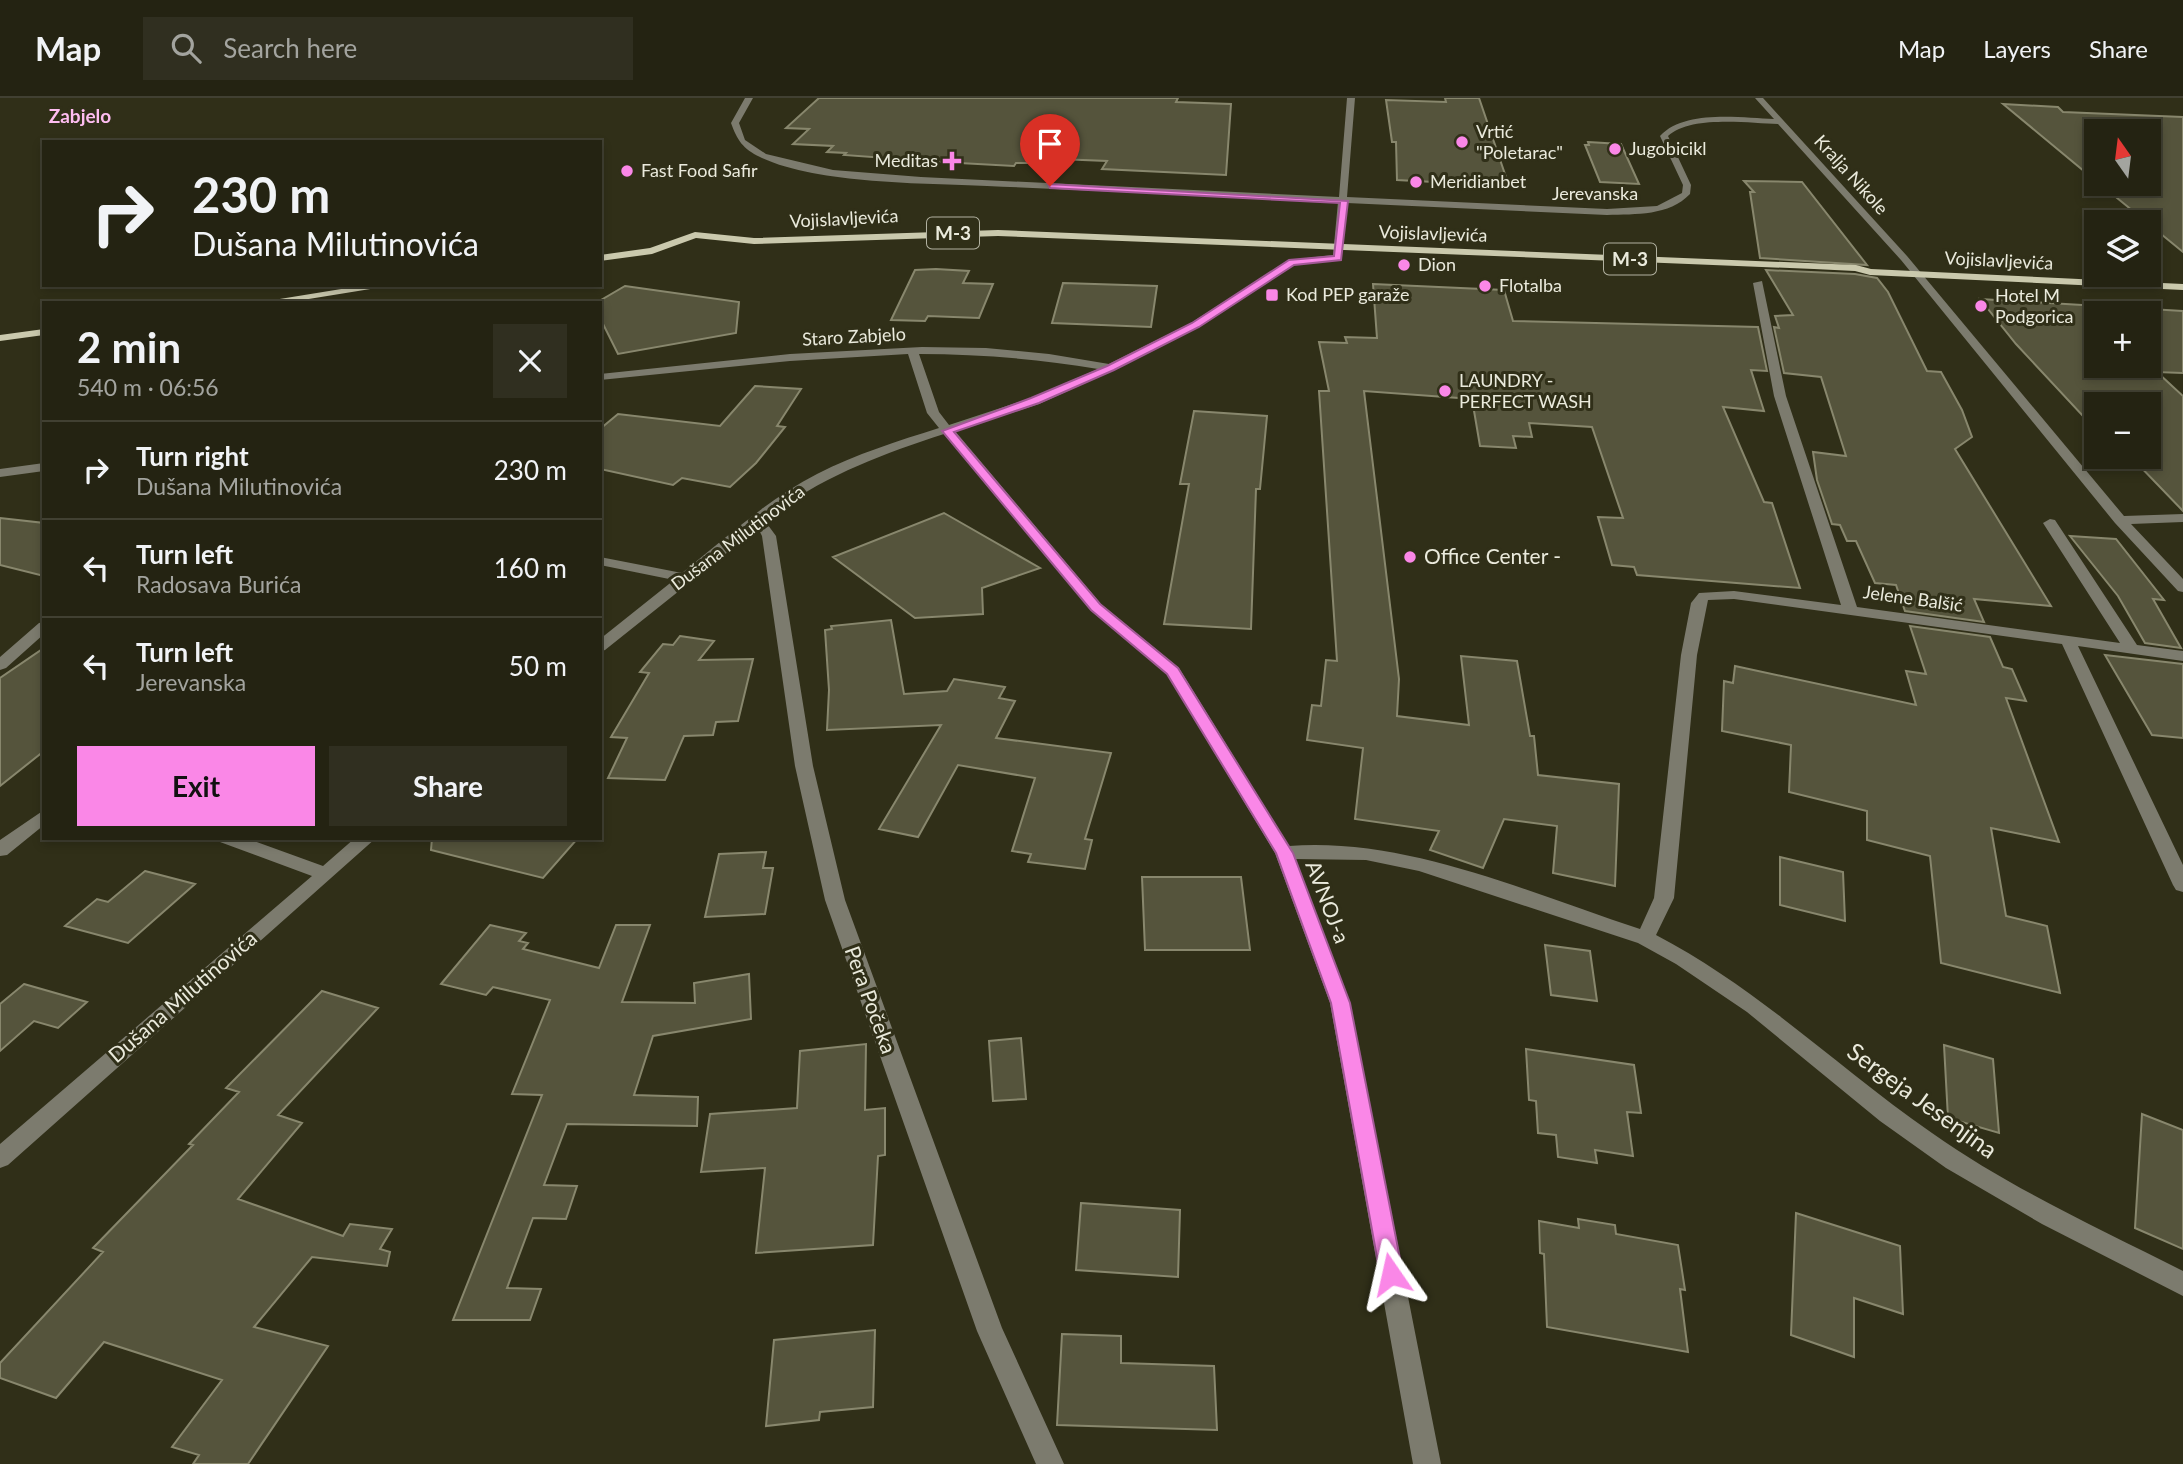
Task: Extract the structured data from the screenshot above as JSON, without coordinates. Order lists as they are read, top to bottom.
{
  "streets": {
    "main road": ["Vojislavljevića", "M-3"],
    "street": [
      "Kralja Nikole",
      "Jerevanska",
      "Staro Zabjelo",
      "Dušana Milutinovića",
      "Jelene Balšić",
      "AVNOJ-a",
      "Pera Počeka",
      "Sergeja Jesenjina"
    ]
  },
  "crossings": [
    ["Kralja Nikole", "Jerevanska"],
    ["Kralja Nikole", "Vojislavljevića"],
    ["Vojislavljevića", "Dušana Milutinovića"],
    ["Staro Zabjelo", "Dušana Milutinovića"],
    ["Staro Zabjelo", "AVNOJ-a"],
    ["Dušana Milutinovića", "AVNOJ-a"],
    ["Dušana Milutinovića", "Pera Počeka"],
    ["AVNOJ-a", "Sergeja Jesenjina"]
  ],
  "districts": ["Zabjelo"],
  "places": {
    "other": [
      "Vrtić \"Poletarac\"",
      "Jugobicikl",
      "Fast Food Safir",
      "Meridianbet",
      "Dion",
      "Flotalba",
      "Hotel M Podgorica",
      "LAUNDRY - PERFECT WASH",
      "Office Center -"
    ],
    "health": ["Meditas"],
    "transit": ["Kod PEP garaže"]
  },
  "north": "top",
  "page": {
    "header": "Map",
    "search": "Search here",
    "nav": ["Map", "Layers", "Share"],
    "map_buttons": ["+", "−"],
    "turn": ["230 m", "Dušana Milutinovića"],
    "heading": ["2 min", "540 m · 06:56"],
    "list": [
      {
        "name": "Turn right",
        "note": "Dušana Milutinovića",
        "value": "230 m"
      },
      {
        "name": "Turn left",
        "note": "Radosava Burića",
        "value": "160 m"
      },
      {
        "name": "Turn left",
        "note": "Jerevanska",
        "value": "50 m"
      }
    ],
    "buttons": ["Exit", "Share"]
  }
}
